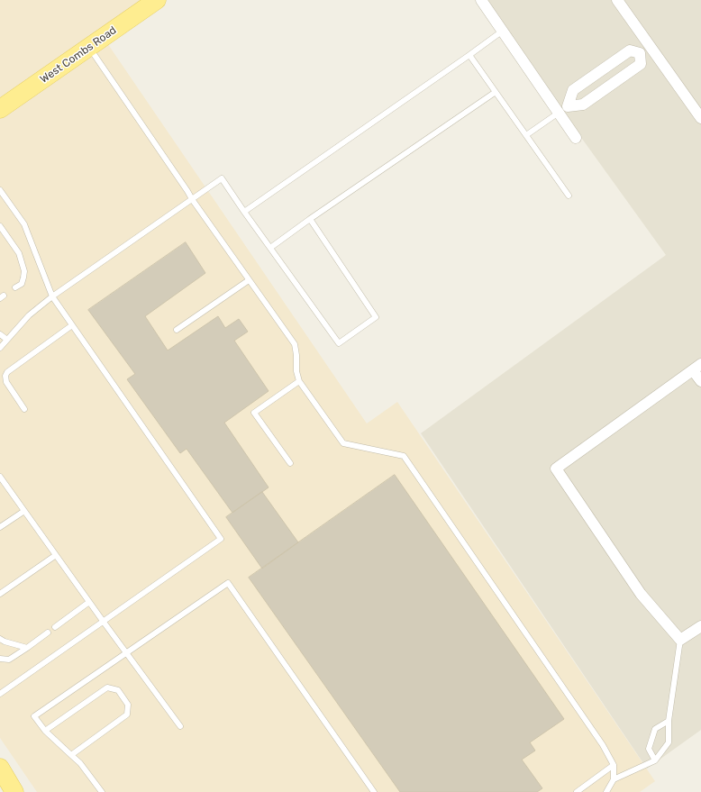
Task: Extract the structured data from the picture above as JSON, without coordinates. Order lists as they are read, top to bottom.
{
  "streets": {
    "main road": ["West Combs Road"]
  }
}
